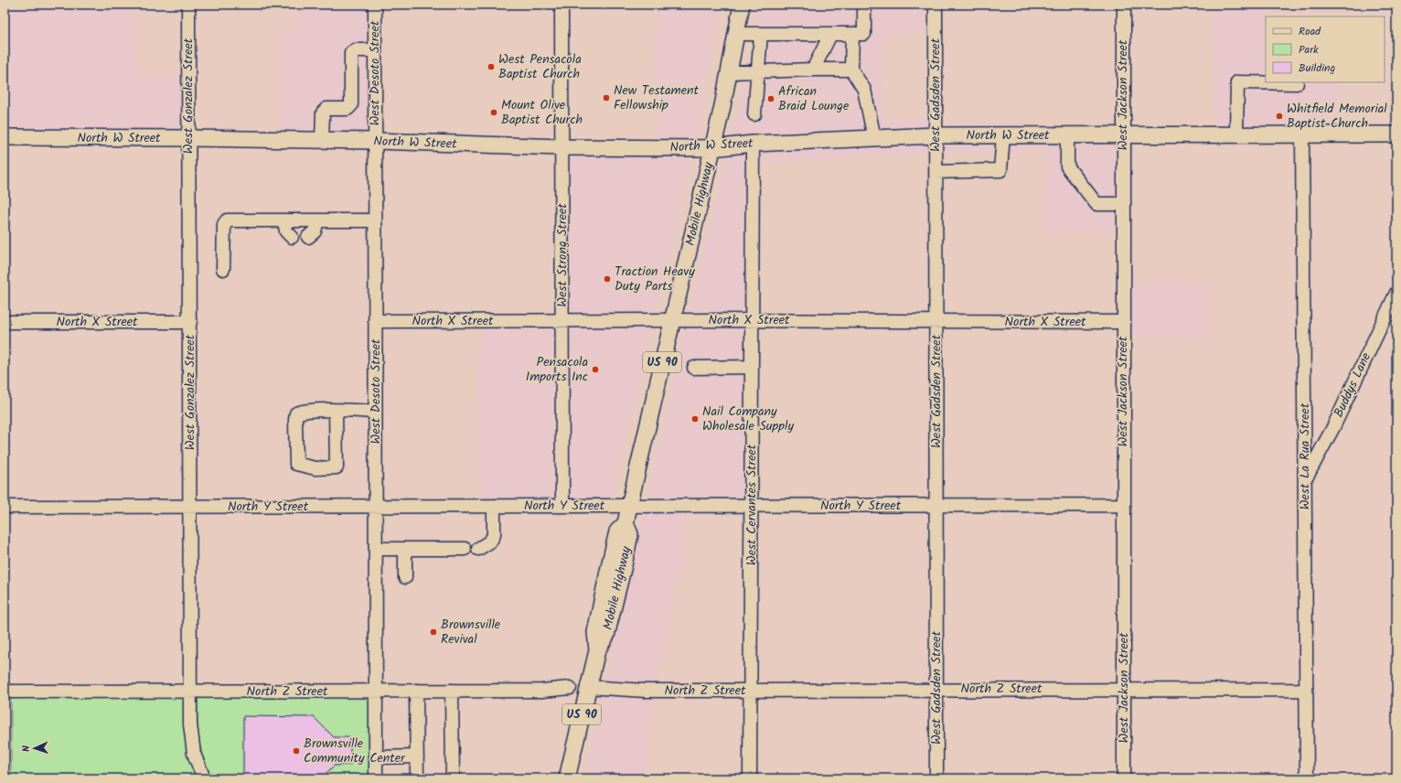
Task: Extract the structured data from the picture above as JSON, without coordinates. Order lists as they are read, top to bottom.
{
  "streets": {
    "main road": ["North W Street", "Mobile Highway", "US 90"],
    "street": [
      "West Desoto Street",
      "West Gadsden Street",
      "West Jackson Street",
      "West Gonzalez Street",
      "West Strong Street",
      "North X Street",
      "Buddys Lane",
      "West La Rua Street",
      "West Cervantes Street",
      "North Y Street",
      "North Z Street"
    ]
  },
  "crossings": [
    ["West Desoto Street", "North W Street"],
    ["West Desoto Street", "North X Street"],
    ["West Desoto Street", "North Y Street"],
    ["West Desoto Street", "North Z Street"],
    ["West Gadsden Street", "North W Street"],
    ["West Gadsden Street", "North X Street"],
    ["West Gadsden Street", "North Y Street"],
    ["West Gadsden Street", "North Z Street"],
    ["West Jackson Street", "North W Street"],
    ["West Jackson Street", "North X Street"],
    ["West Jackson Street", "North Y Street"],
    ["West Jackson Street", "North Z Street"],
    ["West Gonzalez Street", "North W Street"],
    ["West Gonzalez Street", "North X Street"],
    ["West Gonzalez Street", "North Y Street"],
    ["West Gonzalez Street", "North Z Street"],
    ["North W Street", "Mobile Highway"],
    ["North W Street", "West Strong Street"],
    ["North W Street", "West La Rua Street"],
    ["North W Street", "West Cervantes Street"],
    ["Mobile Highway", "North X Street"],
    ["Mobile Highway", "US 90"],
    ["Mobile Highway", "North Y Street"],
    ["Mobile Highway", "North Z Street"],
    ["West Strong Street", "North X Street"],
    ["West Strong Street", "North Y Street"],
    ["North X Street", "West Cervantes Street"],
    ["Buddys Lane", "West La Rua Street"],
    ["West La Rua Street", "North Z Street"],
    ["West Cervantes Street", "North Y Street"],
    ["West Cervantes Street", "North Z Street"]
  ],
  "places": [
    "West Pensacola Baptist Church",
    "New Testament Fellowship",
    "African Braid Lounge",
    "Mount Olive Baptist Church",
    "Whitfield Memorial Baptist Church",
    "Traction Heavy Duty Parts",
    "Pensacola Imports Inc",
    "Nail Company Wholesale Supply",
    "Brownsville Revival",
    "Brownsville Community Center"
  ],
  "legend": ["Road", "Park", "Building"],
  "north": "left"
}
